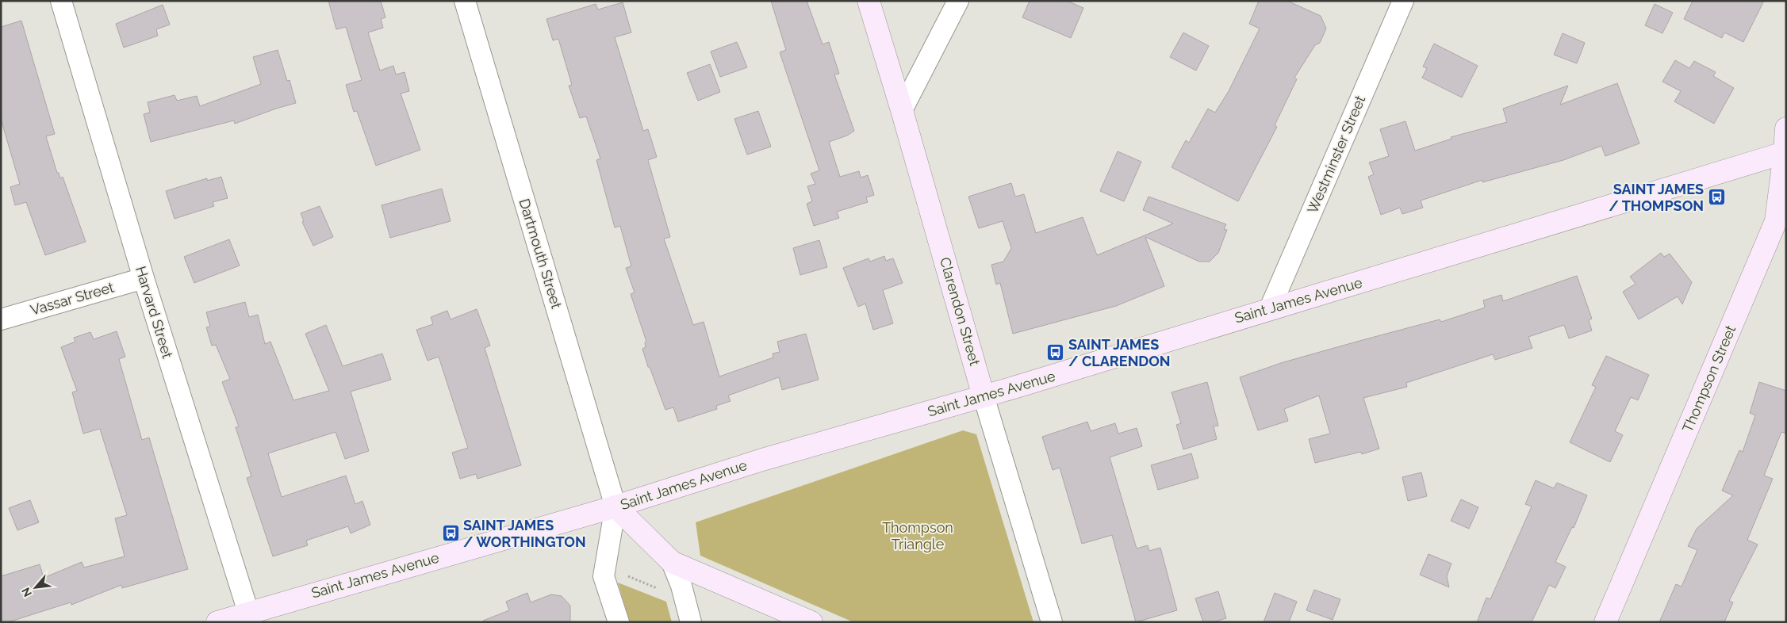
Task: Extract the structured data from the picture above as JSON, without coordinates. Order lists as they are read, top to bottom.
{
  "streets": {
    "main road": ["Saint James Avenue", "Clarendon Street", "Thompson Street"],
    "street": [
      "Westminster Street",
      "Dartmouth Street",
      "Vassar Street",
      "Harvard Street"
    ]
  },
  "crossings": [
    ["Westminster Street", "Saint James Avenue"],
    ["Dartmouth Street", "Saint James Avenue"],
    ["Vassar Street", "Harvard Street"],
    ["Saint James Avenue", "Clarendon Street"],
    ["Saint James Avenue", "Harvard Street"],
    ["Saint James Avenue", "Thompson Street"]
  ],
  "parks": ["Thompson Triangle"],
  "places": {
    "bus stop": ["SAINT JAMES / THOMPSON", "SAINT JAMES / CLARENDON", "SAINT JAMES / WORTHINGTON"]
  },
  "north": "bottom left"
}
